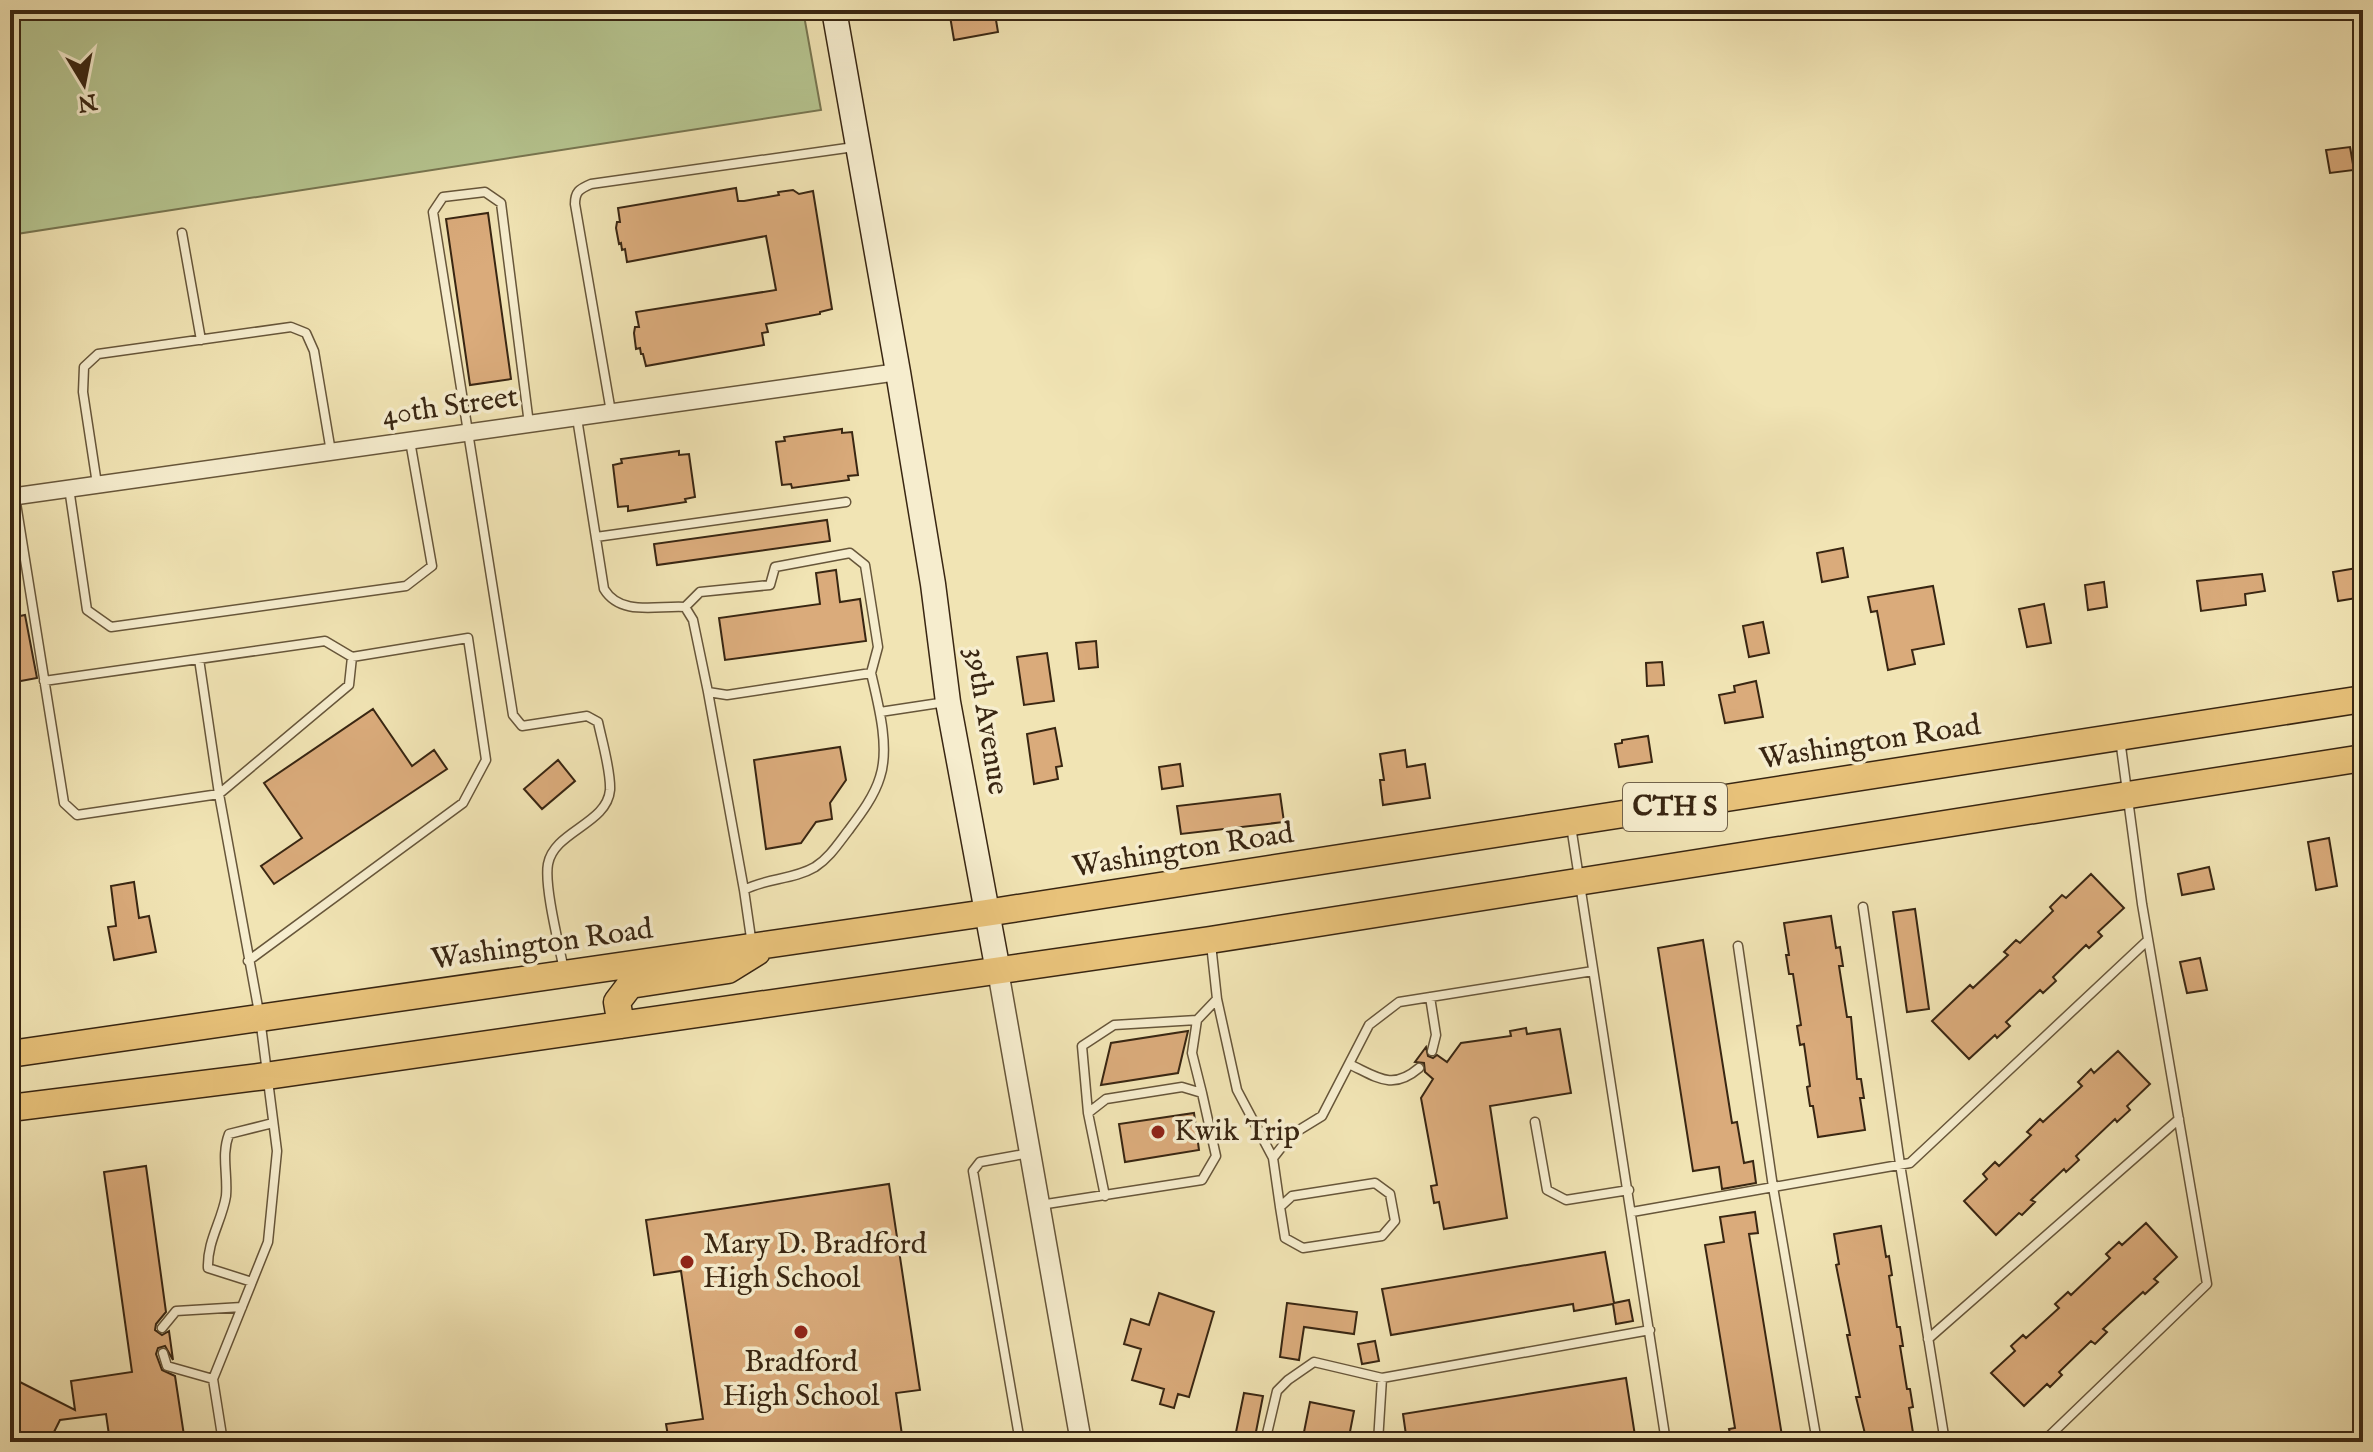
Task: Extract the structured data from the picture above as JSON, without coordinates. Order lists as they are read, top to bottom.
{
  "streets": {
    "main road": ["39th Avenue", "Washington Road", "CTH S"],
    "street": ["40th Street"]
  },
  "crossings": [
    ["40th Street", "39th Avenue"],
    ["39th Avenue", "Washington Road"],
    ["39th Avenue", "CTH S"]
  ],
  "places": ["Kwik Trip", "Mary D. Bradford High School", "Bradford High School"],
  "north": "bottom"
}
